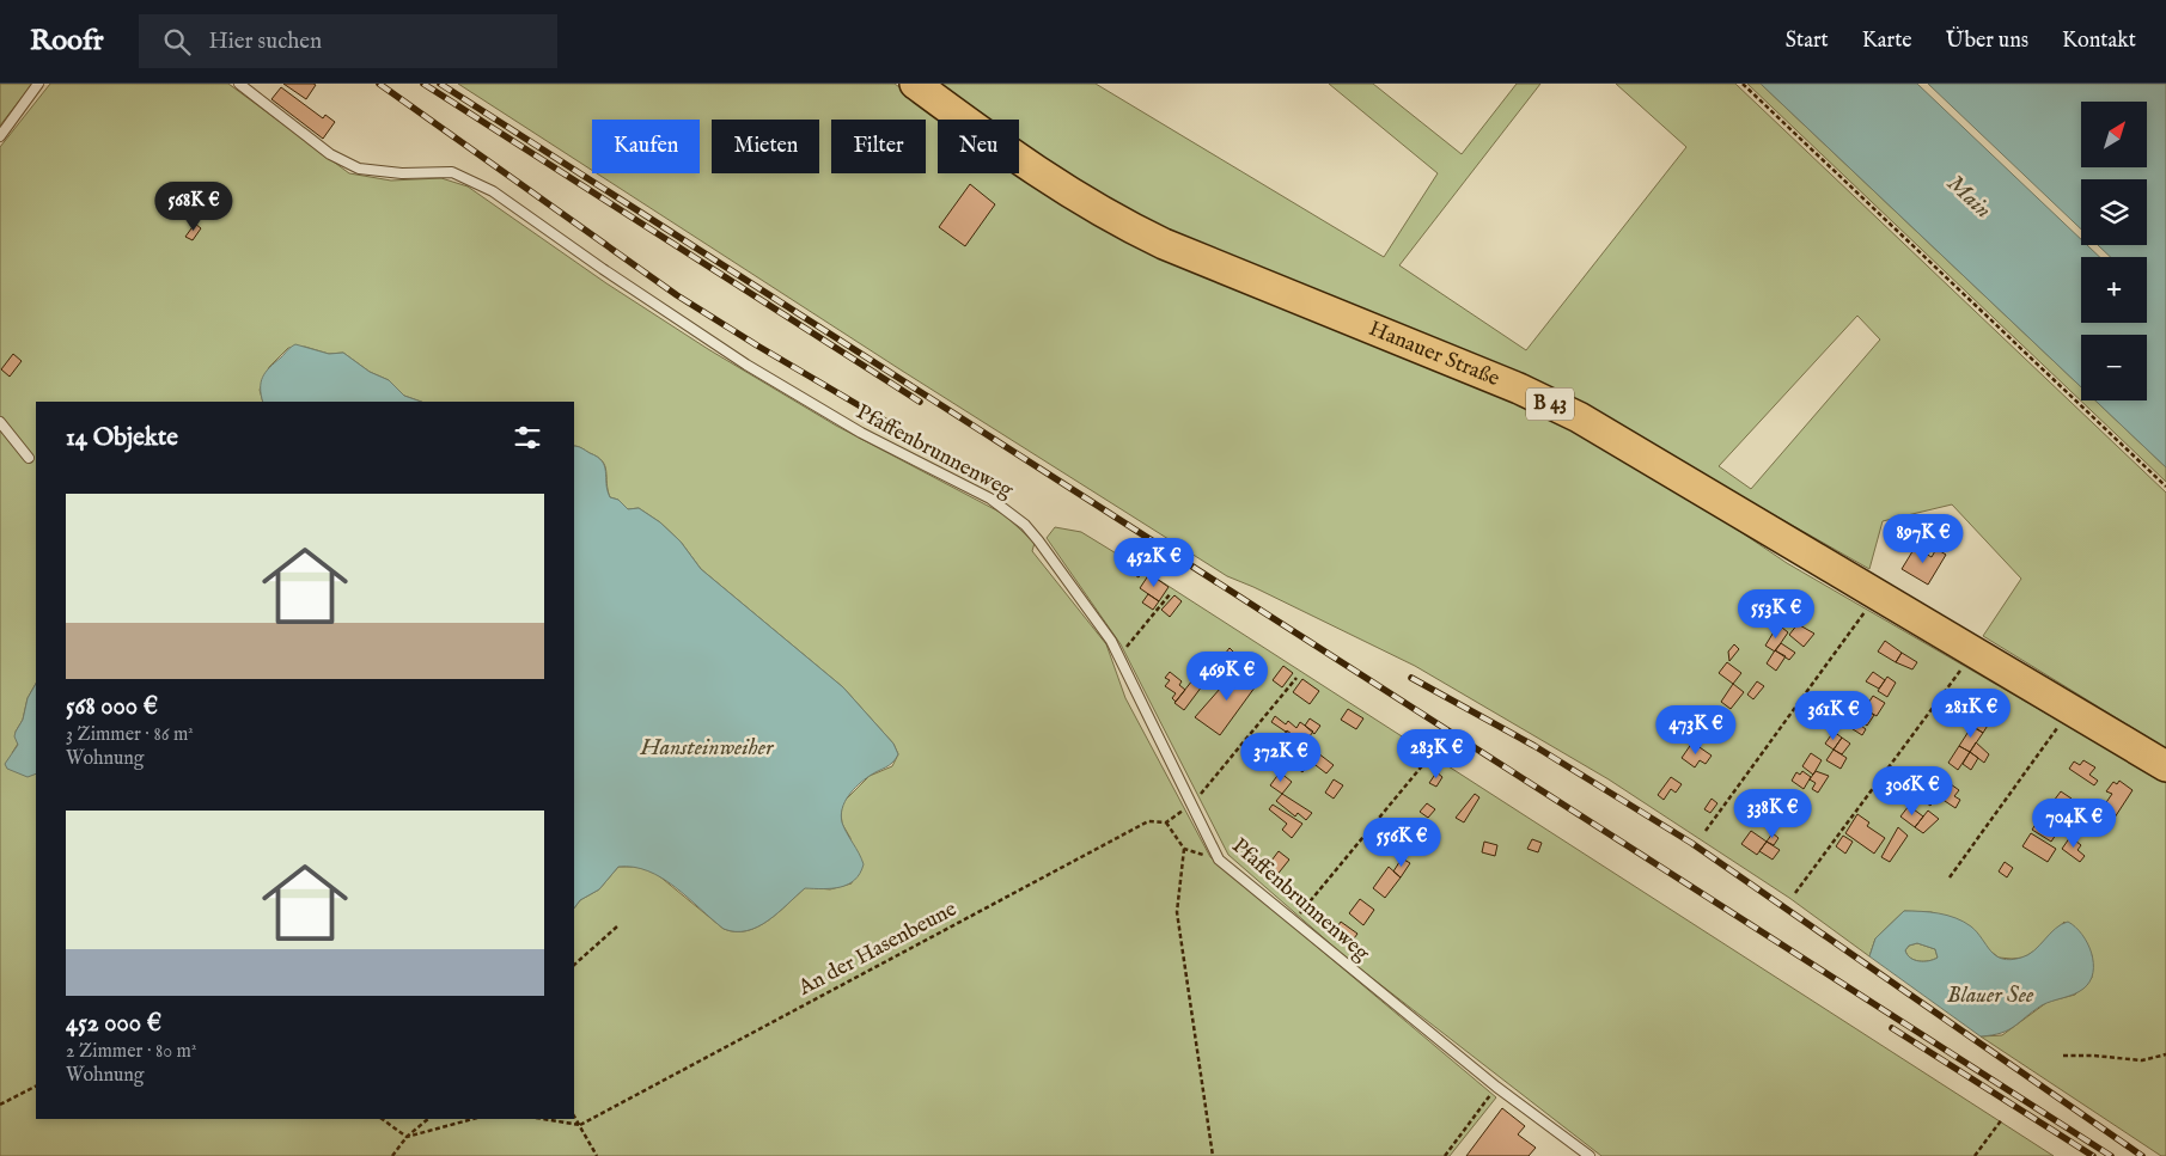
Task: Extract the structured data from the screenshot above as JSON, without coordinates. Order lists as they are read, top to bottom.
{
  "streets": {
    "main road": ["Hanauer Straße", "B 43"],
    "lane": ["Pfaffenbrunnenweg"],
    "path": ["An der Hasenbeune"]
  },
  "crossings": [
    ["Pfaffenbrunnenweg", "An der Hasenbeune"]
  ],
  "water": ["Main", "Hansteinweiher", "Blauer See"],
  "north": "top right",
  "page": {
    "header": "Roofr",
    "search": "Hier suchen",
    "nav": [
      "Start",
      "Karte",
      "Über uns",
      "Kontakt"
    ],
    "map_buttons": ["+", "−"],
    "chip": [
      "Kaufen",
      "Mieten",
      "Filter",
      "Neu"
    ],
    "price": [
      "568K €",
      "897K €",
      "452K €",
      "553K €",
      "469K €",
      "281K €",
      "361K €",
      "473K €",
      "283K €",
      "372K €",
      "306K €",
      "338K €",
      "704K €",
      "556K €"
    ],
    "heading": "14 Objekte",
    "list": [
      {
        "name": "568 000 €",
        "note": "3 Zimmer · 86 m² · Wohnung"
      },
      {
        "name": "452 000 €",
        "note": "2 Zimmer · 80 m² · Wohnung"
      }
    ]
  }
}
